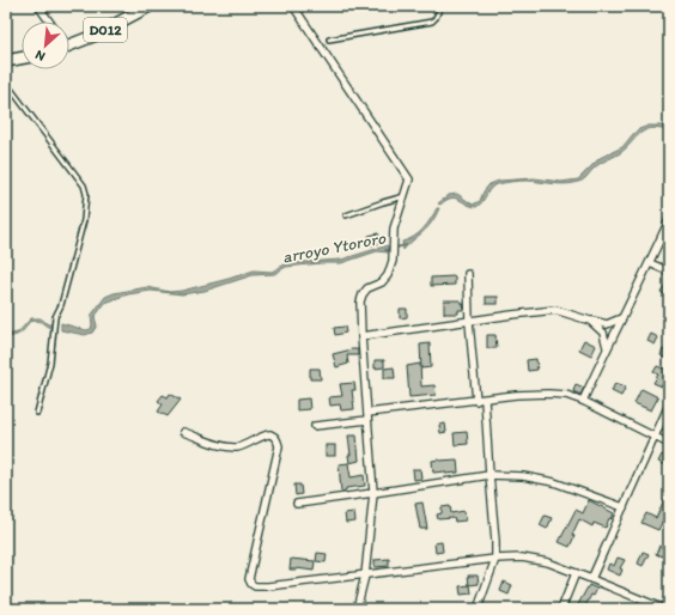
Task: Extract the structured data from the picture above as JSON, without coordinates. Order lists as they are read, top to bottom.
{
  "streets": {
    "main road": ["D012"]
  },
  "water": ["arroyo Ytororo"],
  "north": "bottom left"
}
